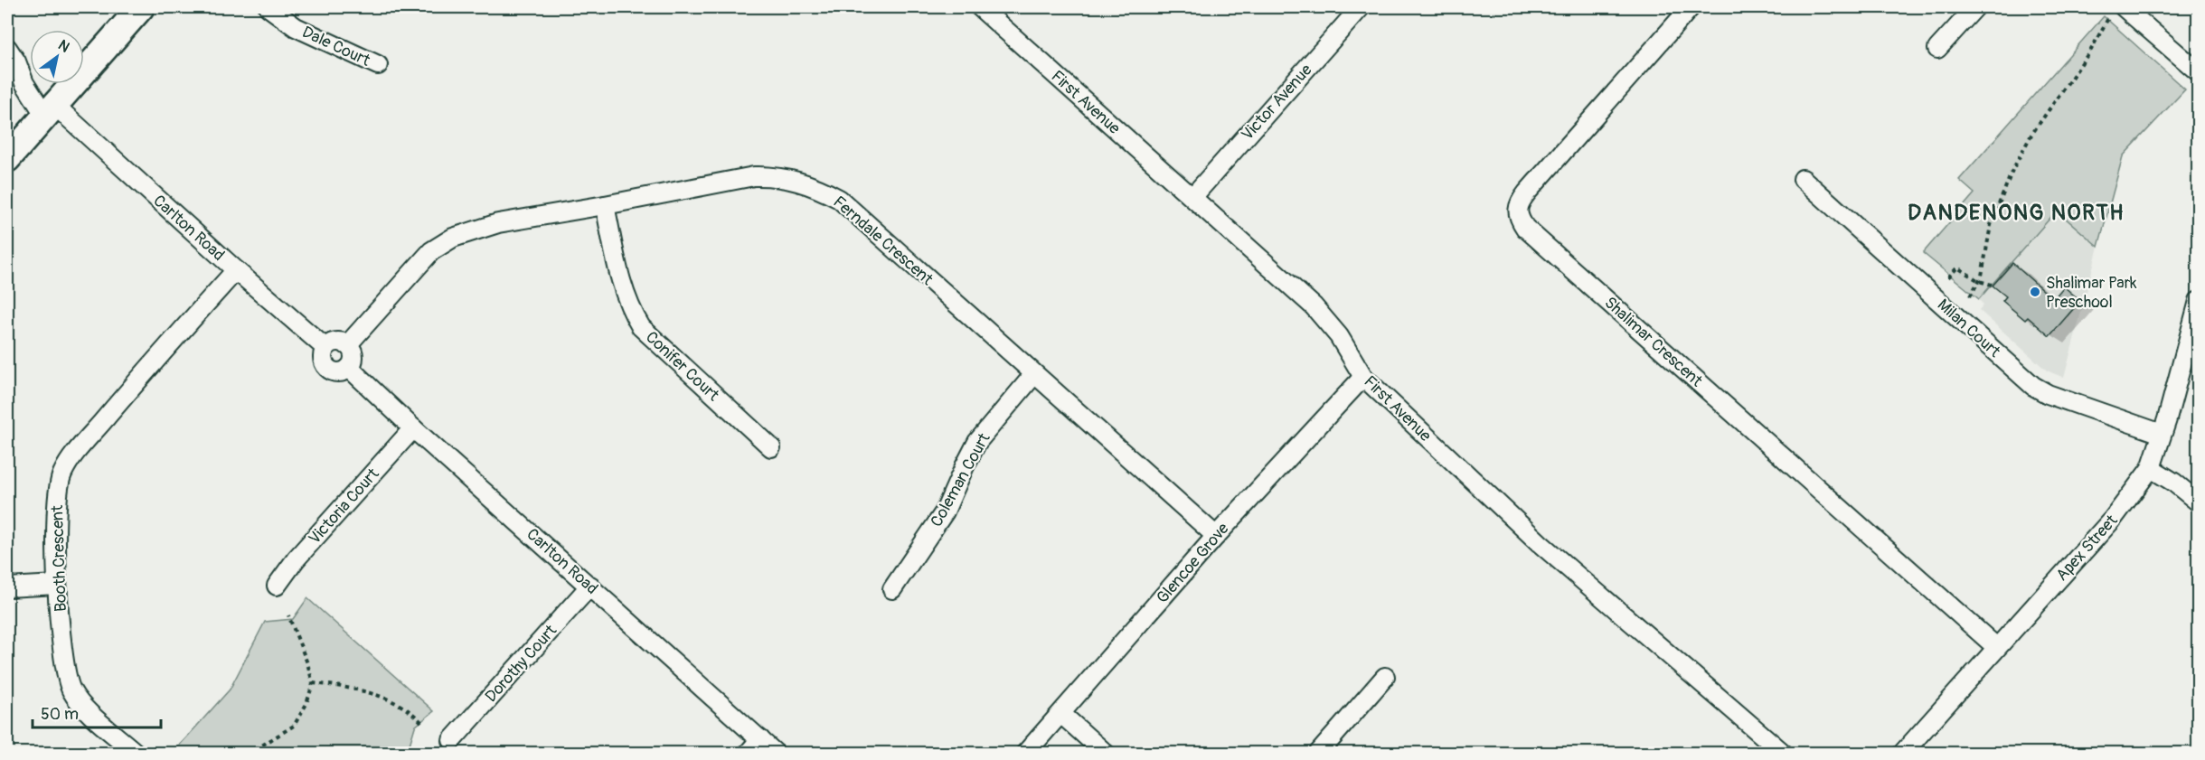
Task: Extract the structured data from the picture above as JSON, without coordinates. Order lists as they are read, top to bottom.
{
  "streets": {
    "street": [
      "Dale Court",
      "First Avenue",
      "Victor Avenue",
      "Carlton Road",
      "Ferndale Crescent",
      "Milan Court",
      "Shalimar Crescent",
      "Conifer Court",
      "Coleman Court",
      "Victoria Court",
      "Apex Street",
      "Booth Crescent",
      "Glencoe Grove",
      "Dorothy Court"
    ]
  },
  "crossings": [
    ["First Avenue", "Victor Avenue"],
    ["First Avenue", "Glencoe Grove"],
    ["Carlton Road", "Ferndale Crescent"],
    ["Carlton Road", "Victoria Court"],
    ["Carlton Road", "Booth Crescent"],
    ["Carlton Road", "Dorothy Court"],
    ["Ferndale Crescent", "Conifer Court"],
    ["Ferndale Crescent", "Coleman Court"],
    ["Ferndale Crescent", "Glencoe Grove"],
    ["Milan Court", "Apex Street"],
    ["Shalimar Crescent", "Apex Street"]
  ],
  "districts": ["DANDENONG NORTH"],
  "places": ["Shalimar Park Preschool"],
  "scale_bar": "50 m",
  "north": "top right"
}
